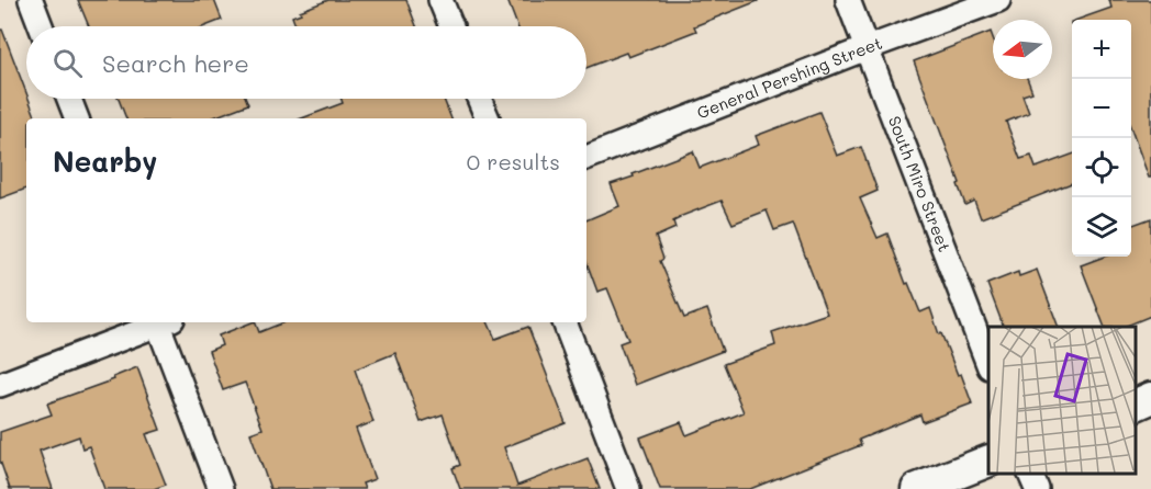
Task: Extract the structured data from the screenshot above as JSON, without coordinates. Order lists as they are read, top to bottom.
{
  "streets": {
    "street": ["General Pershing Street", "South Miro Street"]
  },
  "crossings": [
    ["General Pershing Street", "South Miro Street"]
  ],
  "north": "left",
  "page": {
    "map_buttons": ["+", "−"],
    "search": "Search here",
    "heading": ["Nearby", "0 results"]
  }
}
